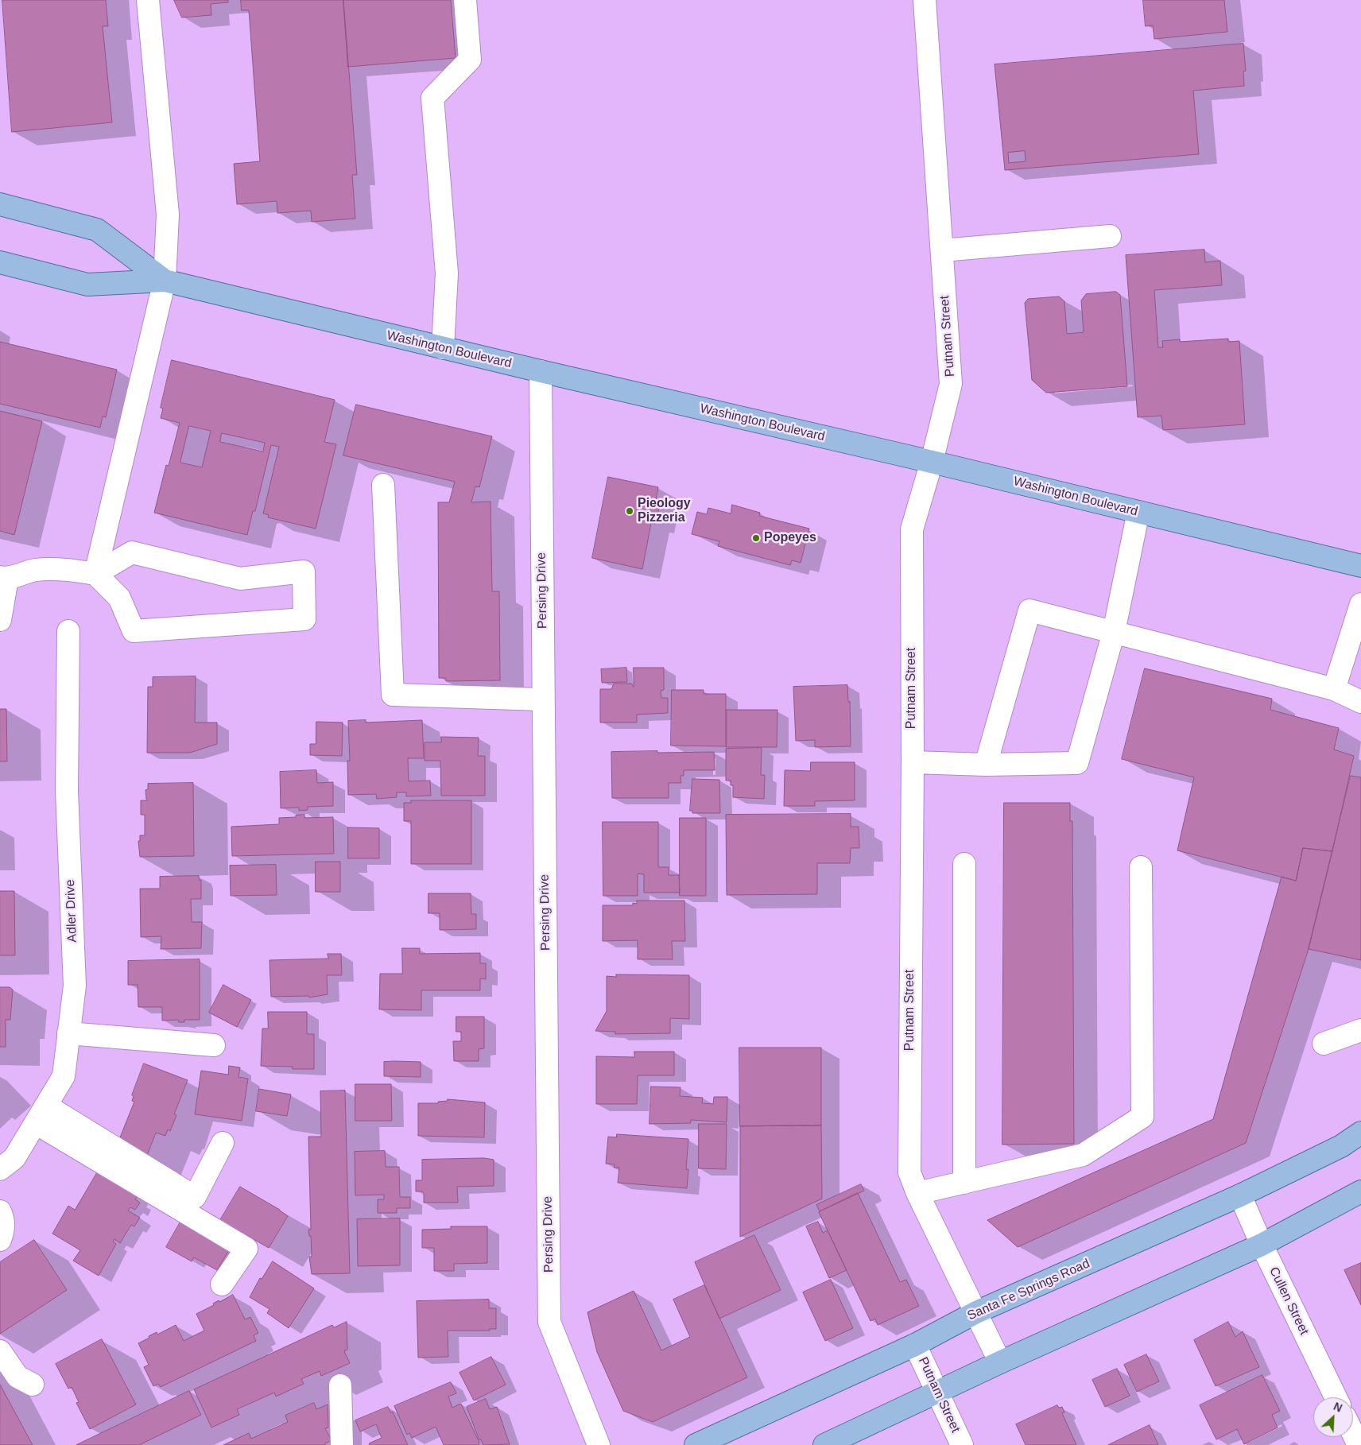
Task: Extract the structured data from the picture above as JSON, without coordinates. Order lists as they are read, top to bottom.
{
  "streets": {
    "main road": ["Washington Boulevard", "Santa Fe Springs Road"],
    "street": [
      "Putnam Street",
      "Persing Drive",
      "Adler Drive",
      "Cullen Street"
    ]
  },
  "crossings": [
    ["Putnam Street", "Washington Boulevard"],
    ["Putnam Street", "Santa Fe Springs Road"],
    ["Washington Boulevard", "Persing Drive"],
    ["Santa Fe Springs Road", "Cullen Street"]
  ],
  "places": ["Pieology Pizzeria", "Popeyes"],
  "north": "top right"
}
